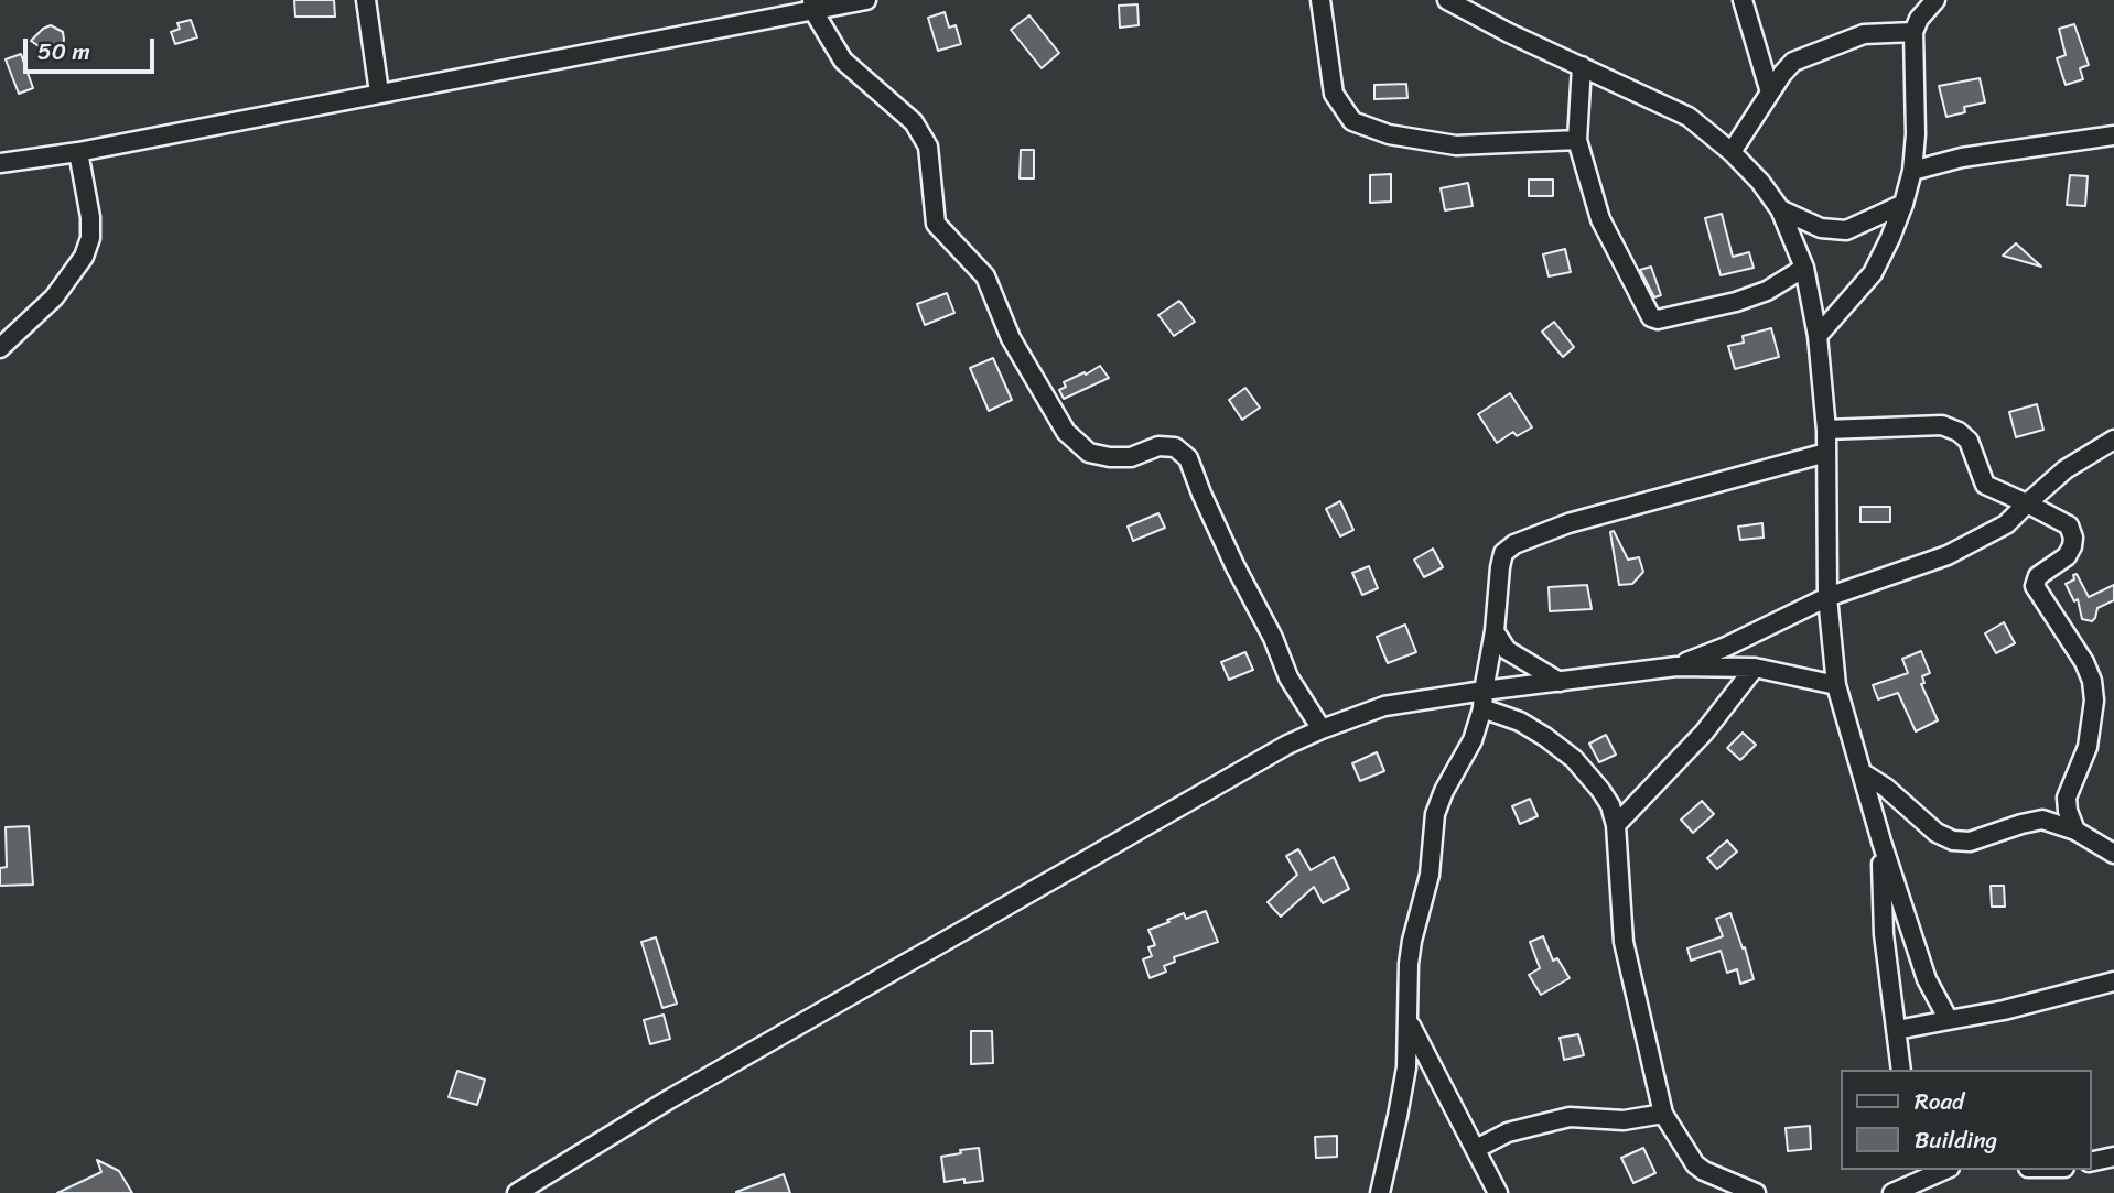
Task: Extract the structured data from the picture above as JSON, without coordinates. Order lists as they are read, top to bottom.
{
  "legend": ["Road", "Building"],
  "scale_bar": "50 m"
}
